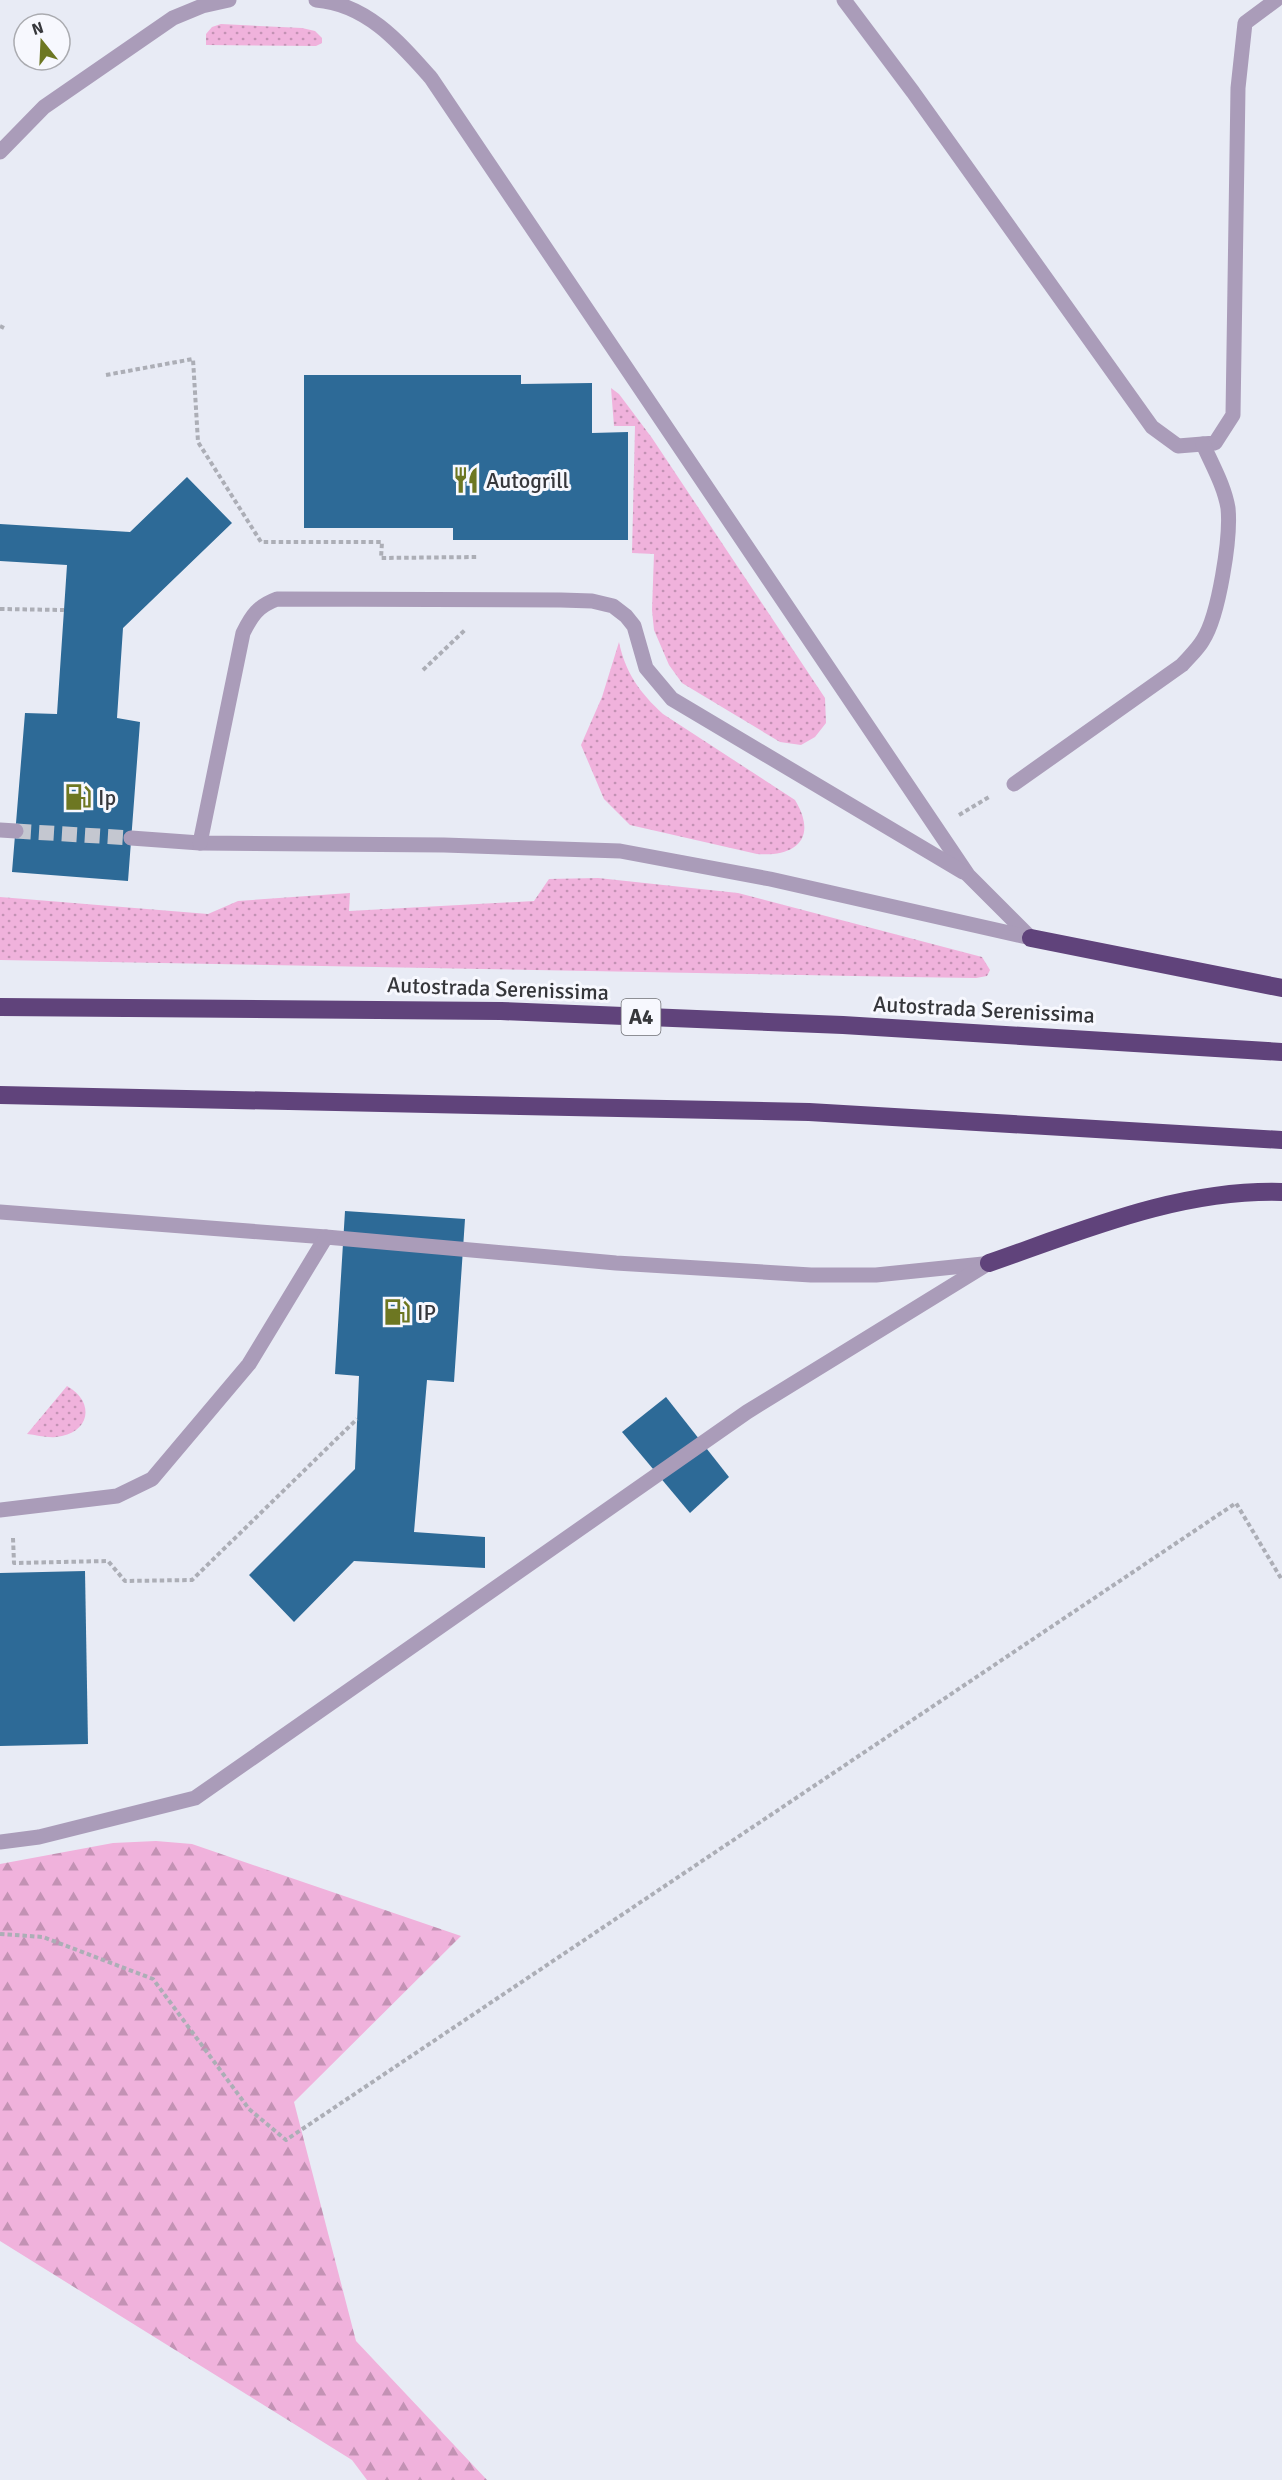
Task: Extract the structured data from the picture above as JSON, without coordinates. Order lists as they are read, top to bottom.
{
  "streets": {
    "highway": ["Autostrada Serenissima", "A4"]
  },
  "places": {
    "restaurant": ["Autogrill"],
    "fuel station": ["Ip", "IP"]
  },
  "north": "top"
}
